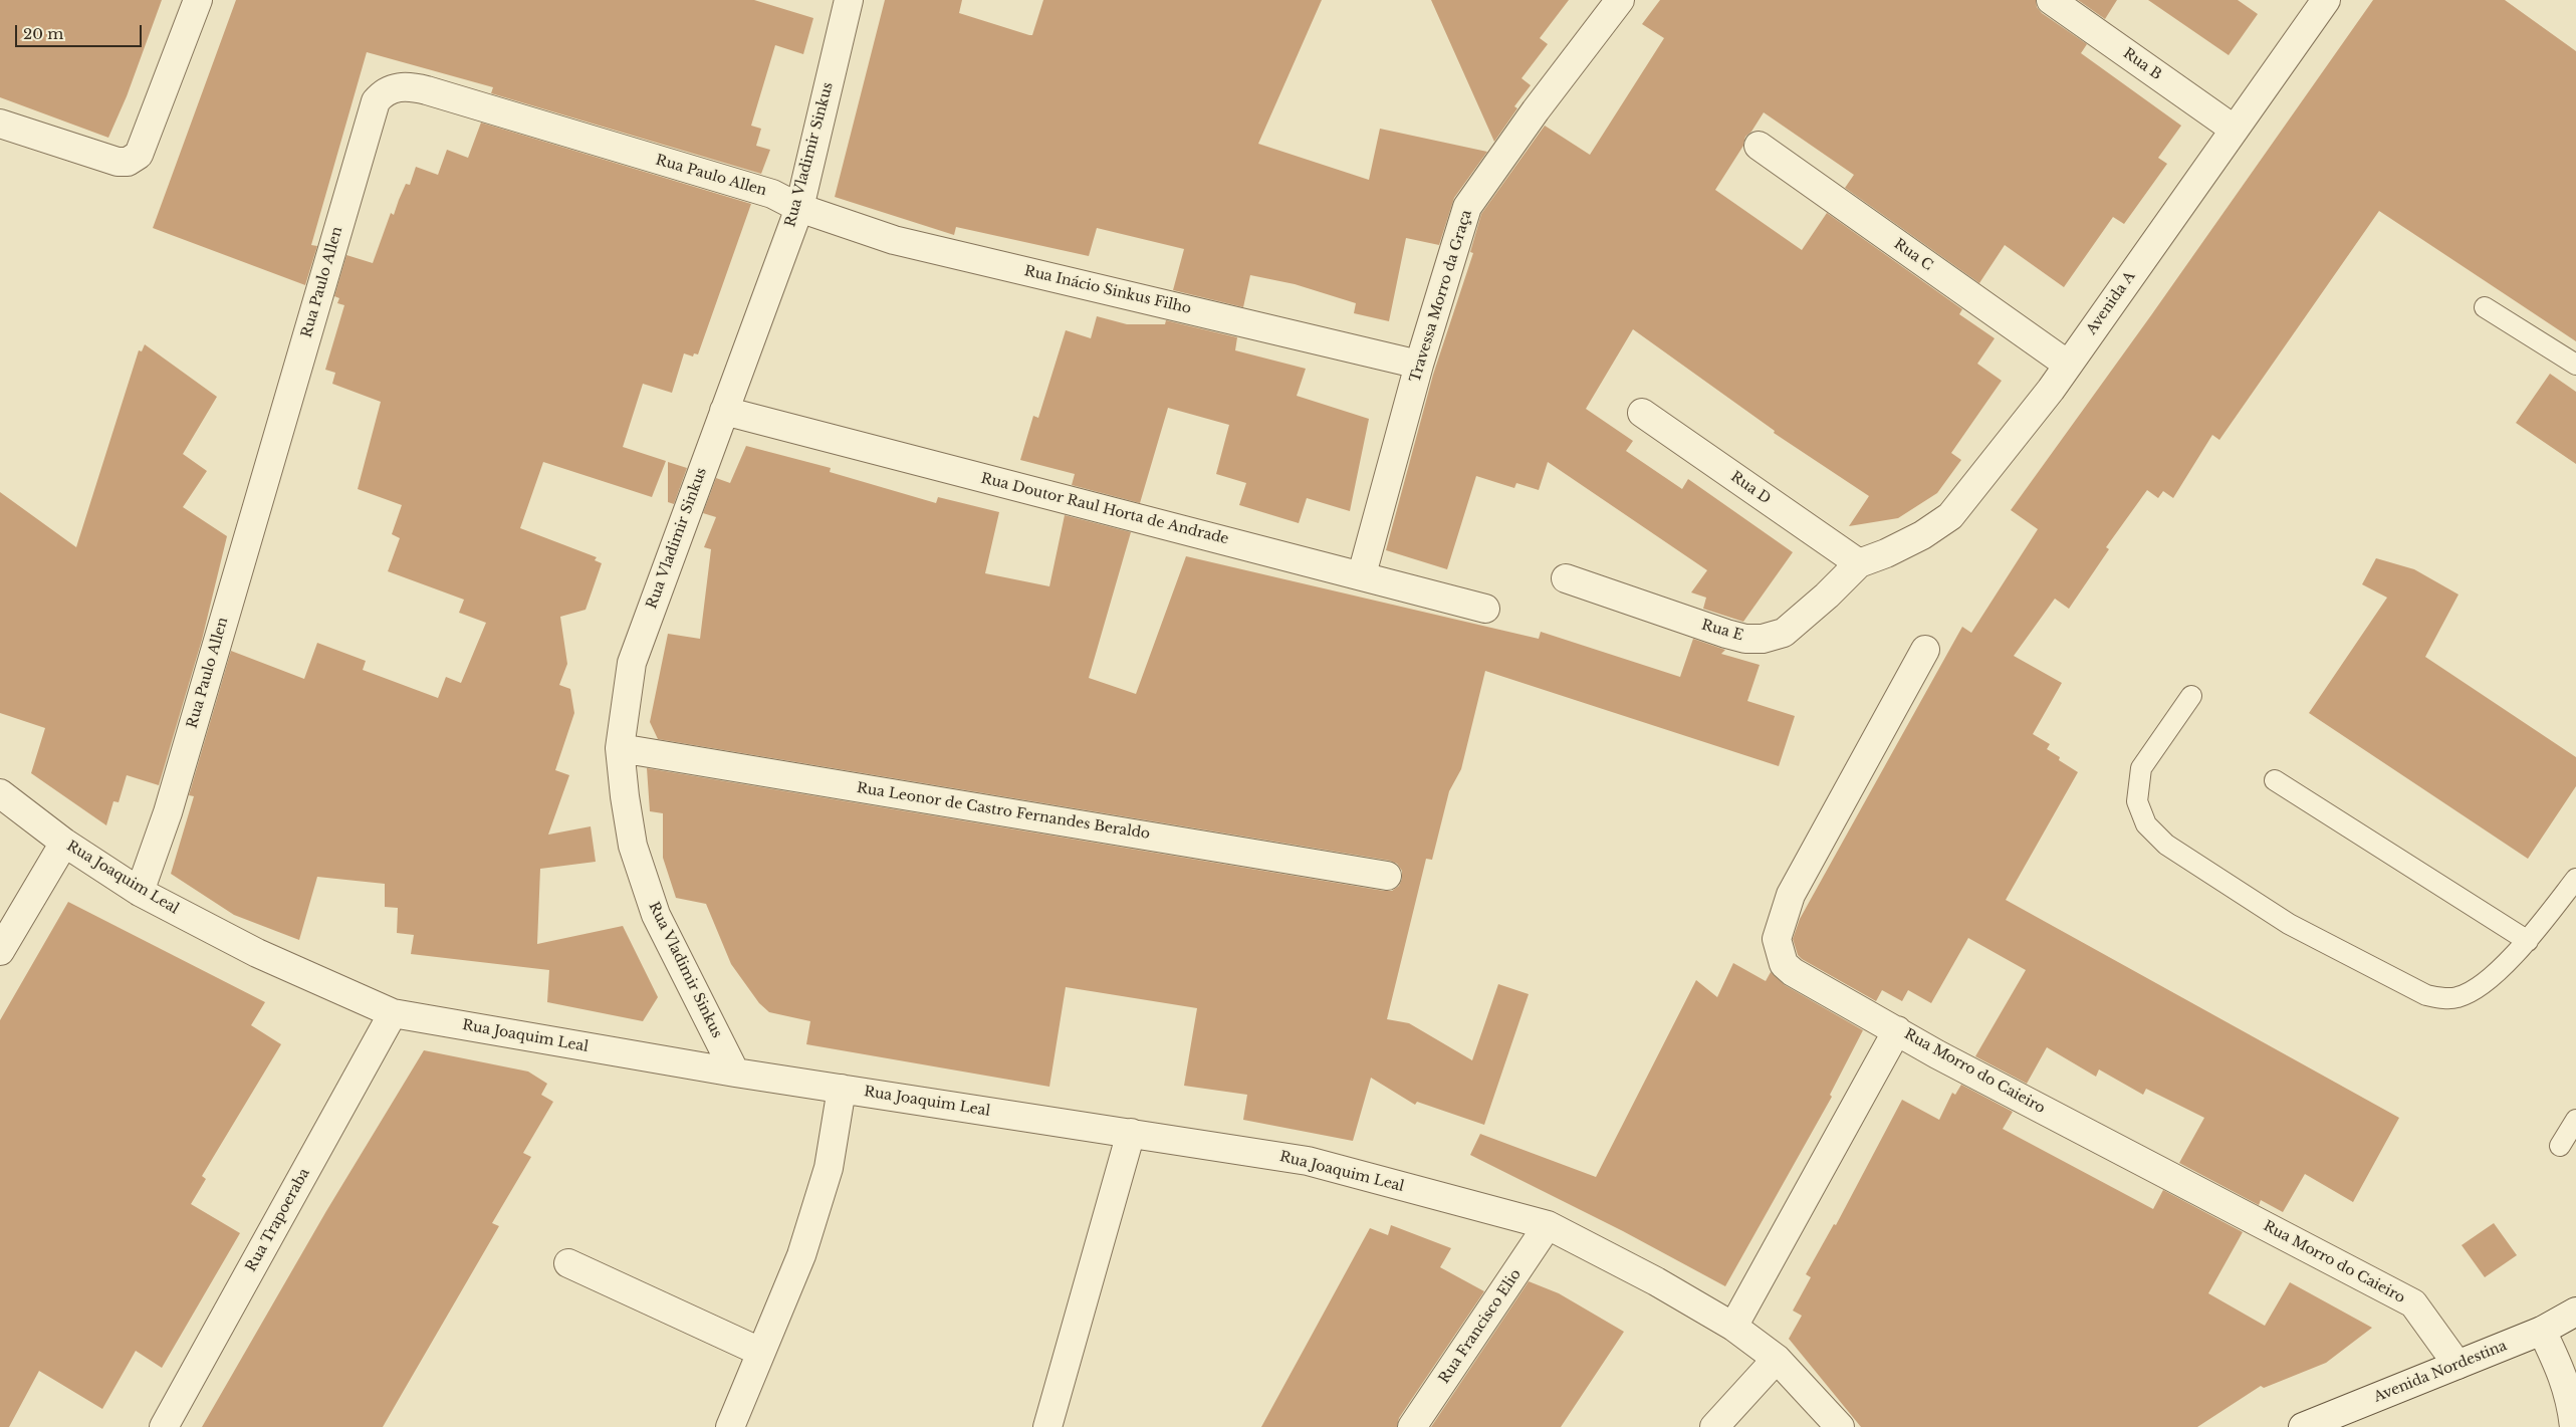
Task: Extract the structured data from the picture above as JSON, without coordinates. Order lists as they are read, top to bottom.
{
  "streets": {
    "street": [
      "Rua B",
      "Rua Vladimir Sinkus",
      "Rua Paulo Allen",
      "Rua C",
      "Rua Inácio Sinkus Filho",
      "Travessa Morro da Graça",
      "Avenida A",
      "Rua D",
      "Rua Doutor Raul Horta de Andrade",
      "Rua E",
      "Rua Leonor de Castro Fernandes Beraldo",
      "Rua Joaquim Leal",
      "Rua Morro do Caieiro",
      "Rua Trapoeraba",
      "Rua Francisco Elio",
      "Avenida Nordestina"
    ]
  },
  "crossings": [
    ["Rua B", "Avenida A"],
    ["Rua Vladimir Sinkus", "Rua Paulo Allen"],
    ["Rua Vladimir Sinkus", "Rua Inácio Sinkus Filho"],
    ["Rua Vladimir Sinkus", "Rua Doutor Raul Horta de Andrade"],
    ["Rua Vladimir Sinkus", "Rua Leonor de Castro Fernandes Beraldo"],
    ["Rua Vladimir Sinkus", "Rua Joaquim Leal"],
    ["Rua Paulo Allen", "Rua Inácio Sinkus Filho"],
    ["Rua Paulo Allen", "Rua Joaquim Leal"],
    ["Rua C", "Avenida A"],
    ["Rua Inácio Sinkus Filho", "Travessa Morro da Graça"],
    ["Travessa Morro da Graça", "Rua Doutor Raul Horta de Andrade"],
    ["Avenida A", "Rua D"],
    ["Avenida A", "Rua E"],
    ["Rua D", "Rua E"],
    ["Rua Joaquim Leal", "Rua Trapoeraba"],
    ["Rua Joaquim Leal", "Rua Francisco Elio"],
    ["Rua Morro do Caieiro", "Avenida Nordestina"]
  ],
  "scale_bar": "20 m"
}
